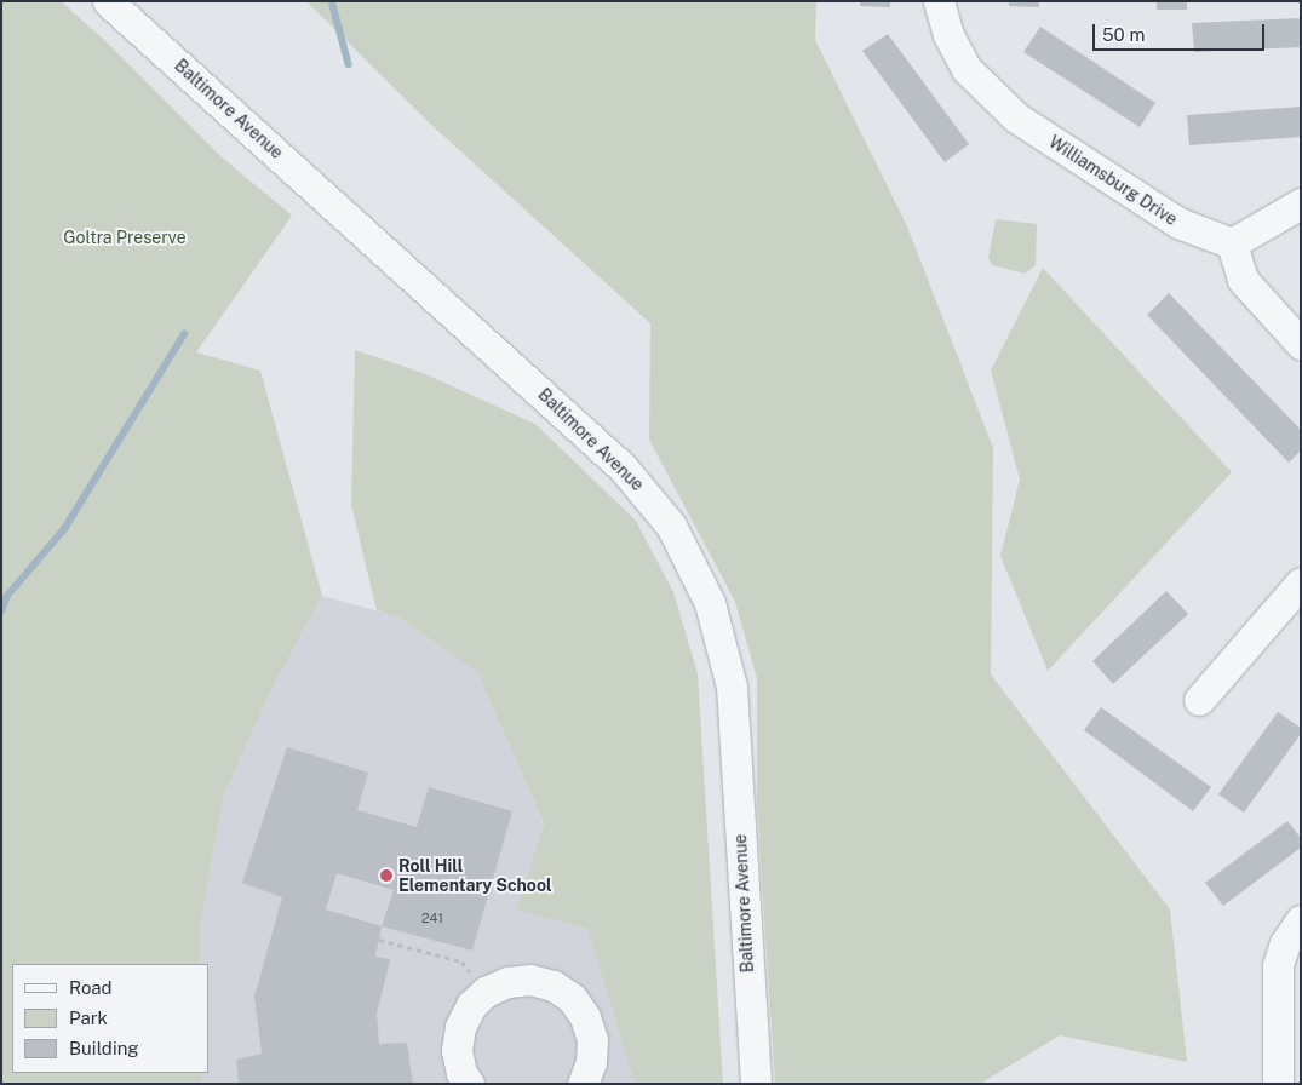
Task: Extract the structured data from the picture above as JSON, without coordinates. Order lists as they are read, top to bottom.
{
  "streets": {
    "street": ["Baltimore Avenue", "Williamsburg Drive"]
  },
  "parks": ["Goltra Preserve"],
  "places": ["Roll Hill Elementary School"],
  "house_numbers": ["241"],
  "legend": ["Road", "Park", "Building"],
  "scale_bar": "50 m"
}
